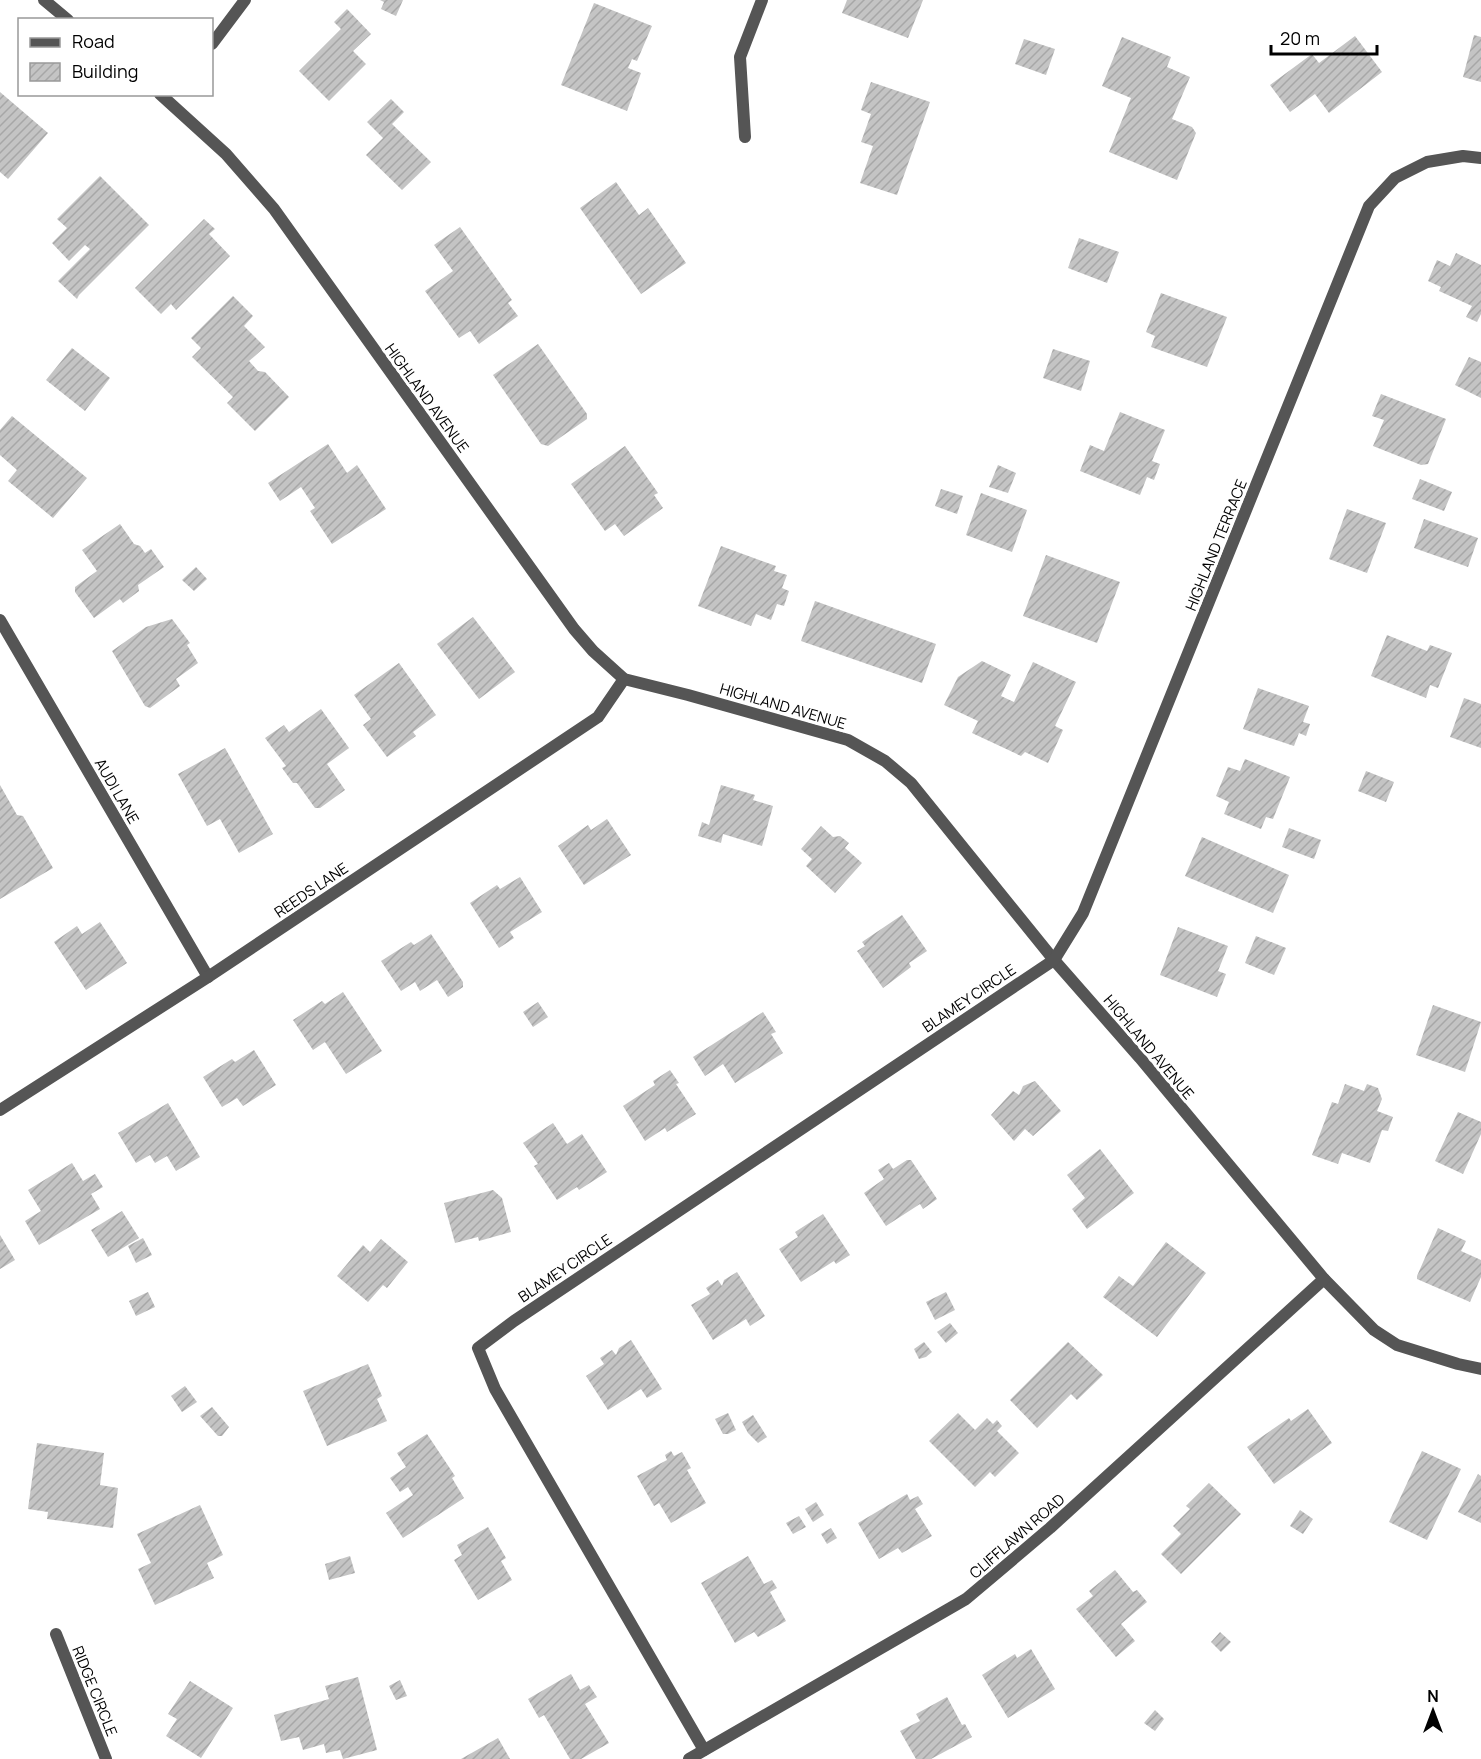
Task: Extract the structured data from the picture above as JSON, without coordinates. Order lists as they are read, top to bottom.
{
  "streets": {
    "street": [
      "HIGHLAND AVENUE",
      "HIGHLAND TERRACE",
      "AUDI LANE",
      "REEDS LANE",
      "BLAMEY CIRCLE",
      "CLIFFLAWN ROAD",
      "RIDGE CIRCLE"
    ]
  },
  "crossings": [
    ["HIGHLAND AVENUE", "HIGHLAND TERRACE"],
    ["HIGHLAND AVENUE", "REEDS LANE"],
    ["HIGHLAND AVENUE", "BLAMEY CIRCLE"],
    ["HIGHLAND AVENUE", "CLIFFLAWN ROAD"],
    ["HIGHLAND TERRACE", "BLAMEY CIRCLE"],
    ["AUDI LANE", "REEDS LANE"],
    ["BLAMEY CIRCLE", "CLIFFLAWN ROAD"]
  ],
  "legend": ["Road", "Building"],
  "scale_bar": "20 m",
  "north": "top"
}
